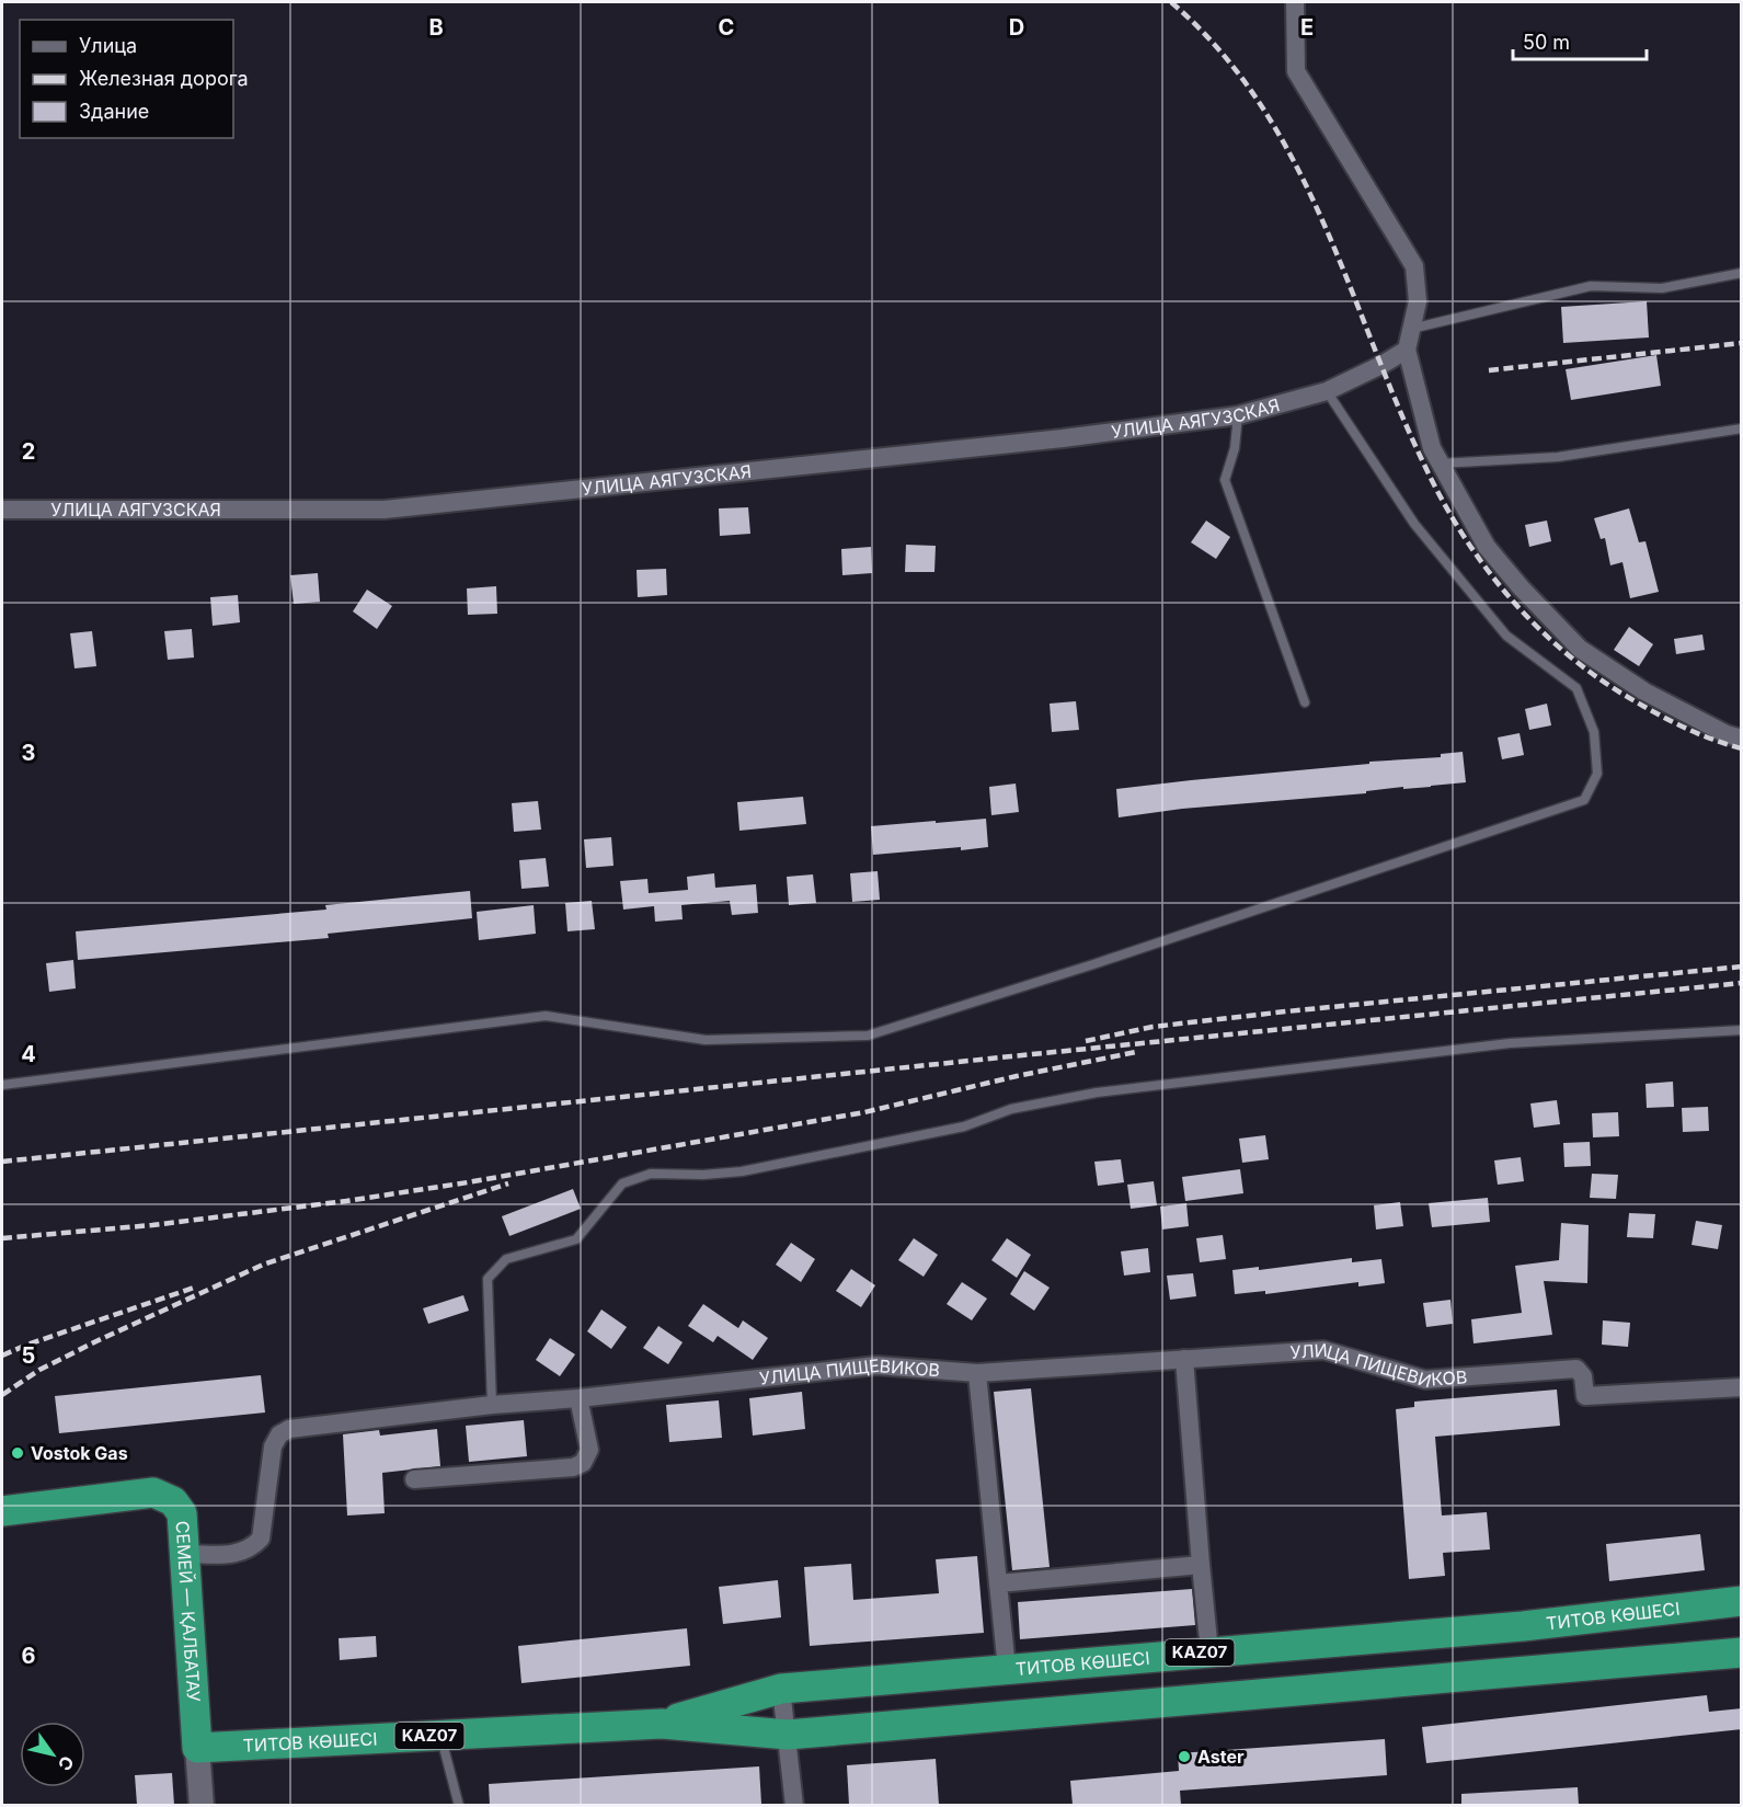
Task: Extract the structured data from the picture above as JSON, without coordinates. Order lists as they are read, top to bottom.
{
  "streets": {
    "highway": ["СЕМЕЙ — ҚАЛБАТАУ", "ТИТОВ КӨШЕСІ", "KAZ07"],
    "street": ["УЛИЦА АЯГУЗСКАЯ", "УЛИЦА ПИЩЕВИКОВ"]
  },
  "crossings": [
    ["УЛИЦА ПИЩЕВИКОВ", "СЕМЕЙ — ҚАЛБАТАУ"],
    ["СЕМЕЙ — ҚАЛБАТАУ", "ТИТОВ КӨШЕСІ"]
  ],
  "places": ["Vostok Gas", "Aster"],
  "legend": ["Улица", "Железная дорога", "Здание"],
  "scale_bar": "50 m",
  "north": "bottom right",
  "grid": {
    "columns": [
      "B",
      "C",
      "D",
      "E"
    ],
    "rows": [
      "2",
      "3",
      "4",
      "5",
      "6"
    ]
  }
}
